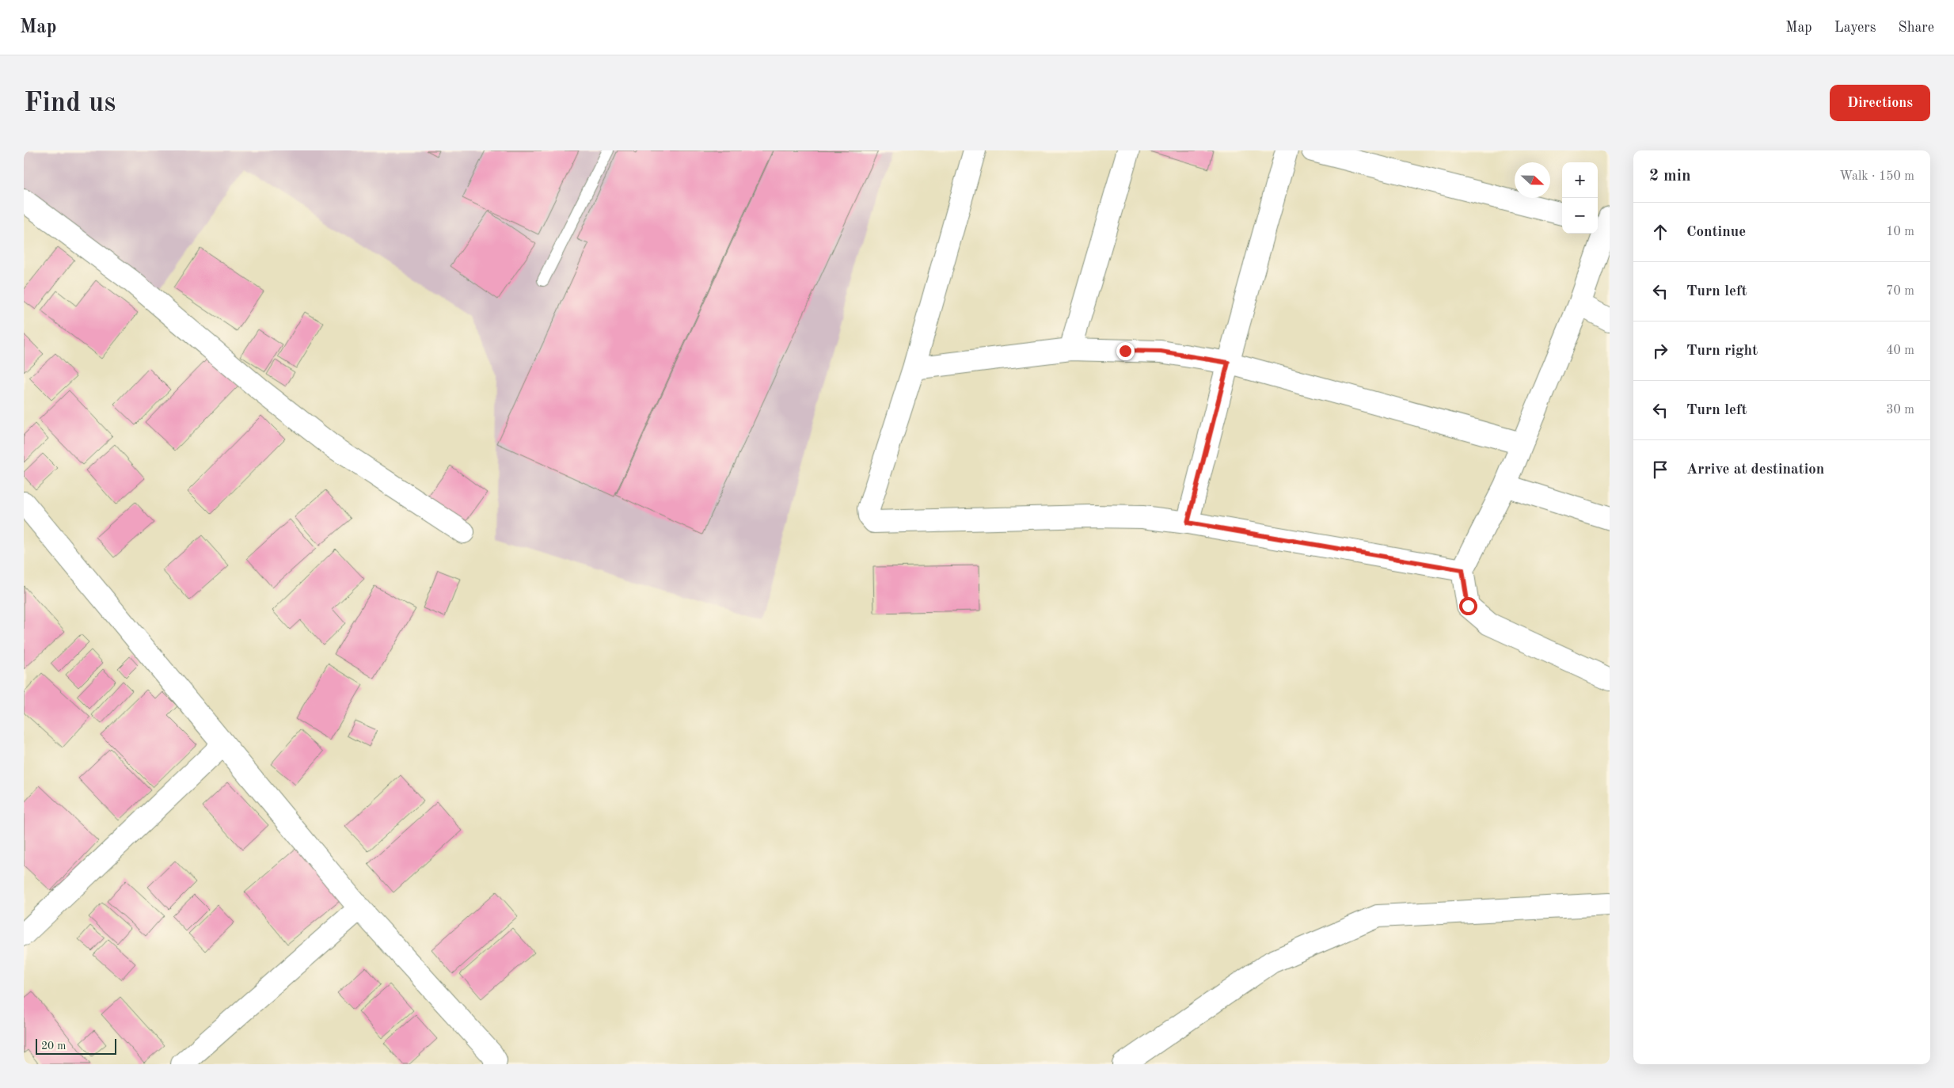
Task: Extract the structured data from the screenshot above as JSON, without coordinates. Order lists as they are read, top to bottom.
{
  "scale_bar": "20 m",
  "north": "right",
  "page": {
    "header": "Map",
    "nav": ["Map", "Layers", "Share"],
    "buttons": "Directions",
    "title": "Find us",
    "heading": ["2 min", "Walk · 150 m"],
    "map_buttons": ["+", "−"],
    "list": [
      ["Continue", "10 m"],
      ["Turn left", "70 m"],
      ["Turn right", "40 m"],
      ["Turn left", "30 m"],
      "Arrive at destination"
    ],
    "scale": "20 m"
  }
}
